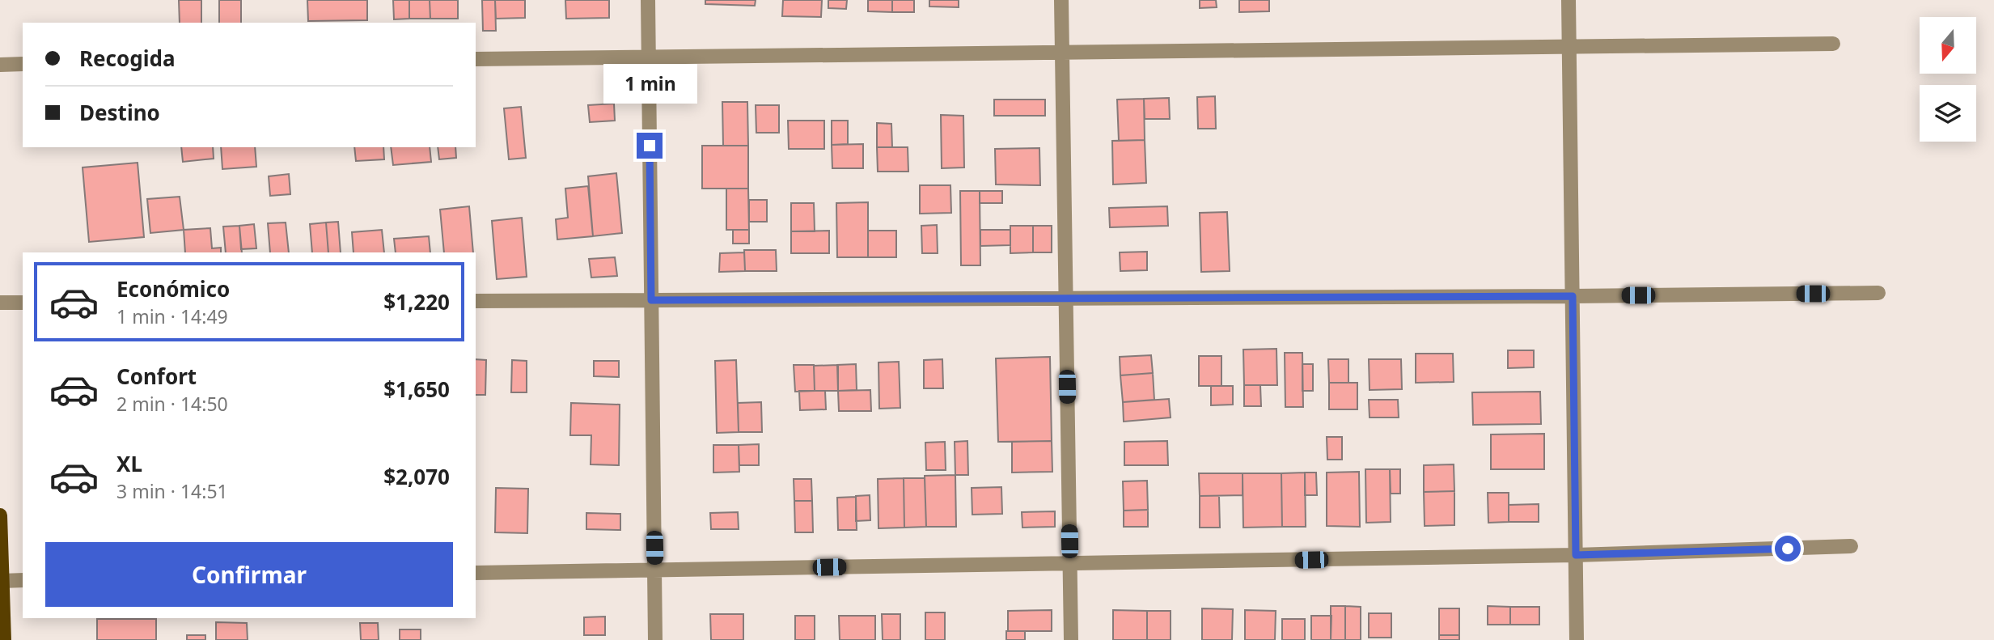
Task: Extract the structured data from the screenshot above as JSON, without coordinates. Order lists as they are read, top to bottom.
{
  "north": "bottom",
  "page": {
    "banner": ["Recogida", "Destino"],
    "bubble": "1 min",
    "list": [
      {
        "name": "Económico",
        "note": "1 min · 14:49",
        "value": "$1,220"
      },
      {
        "name": "Confort",
        "note": "2 min · 14:50",
        "value": "$1,650"
      },
      {
        "name": "XL",
        "note": "3 min · 14:51",
        "value": "$2,070"
      }
    ],
    "buttons": "Confirmar"
  }
}
